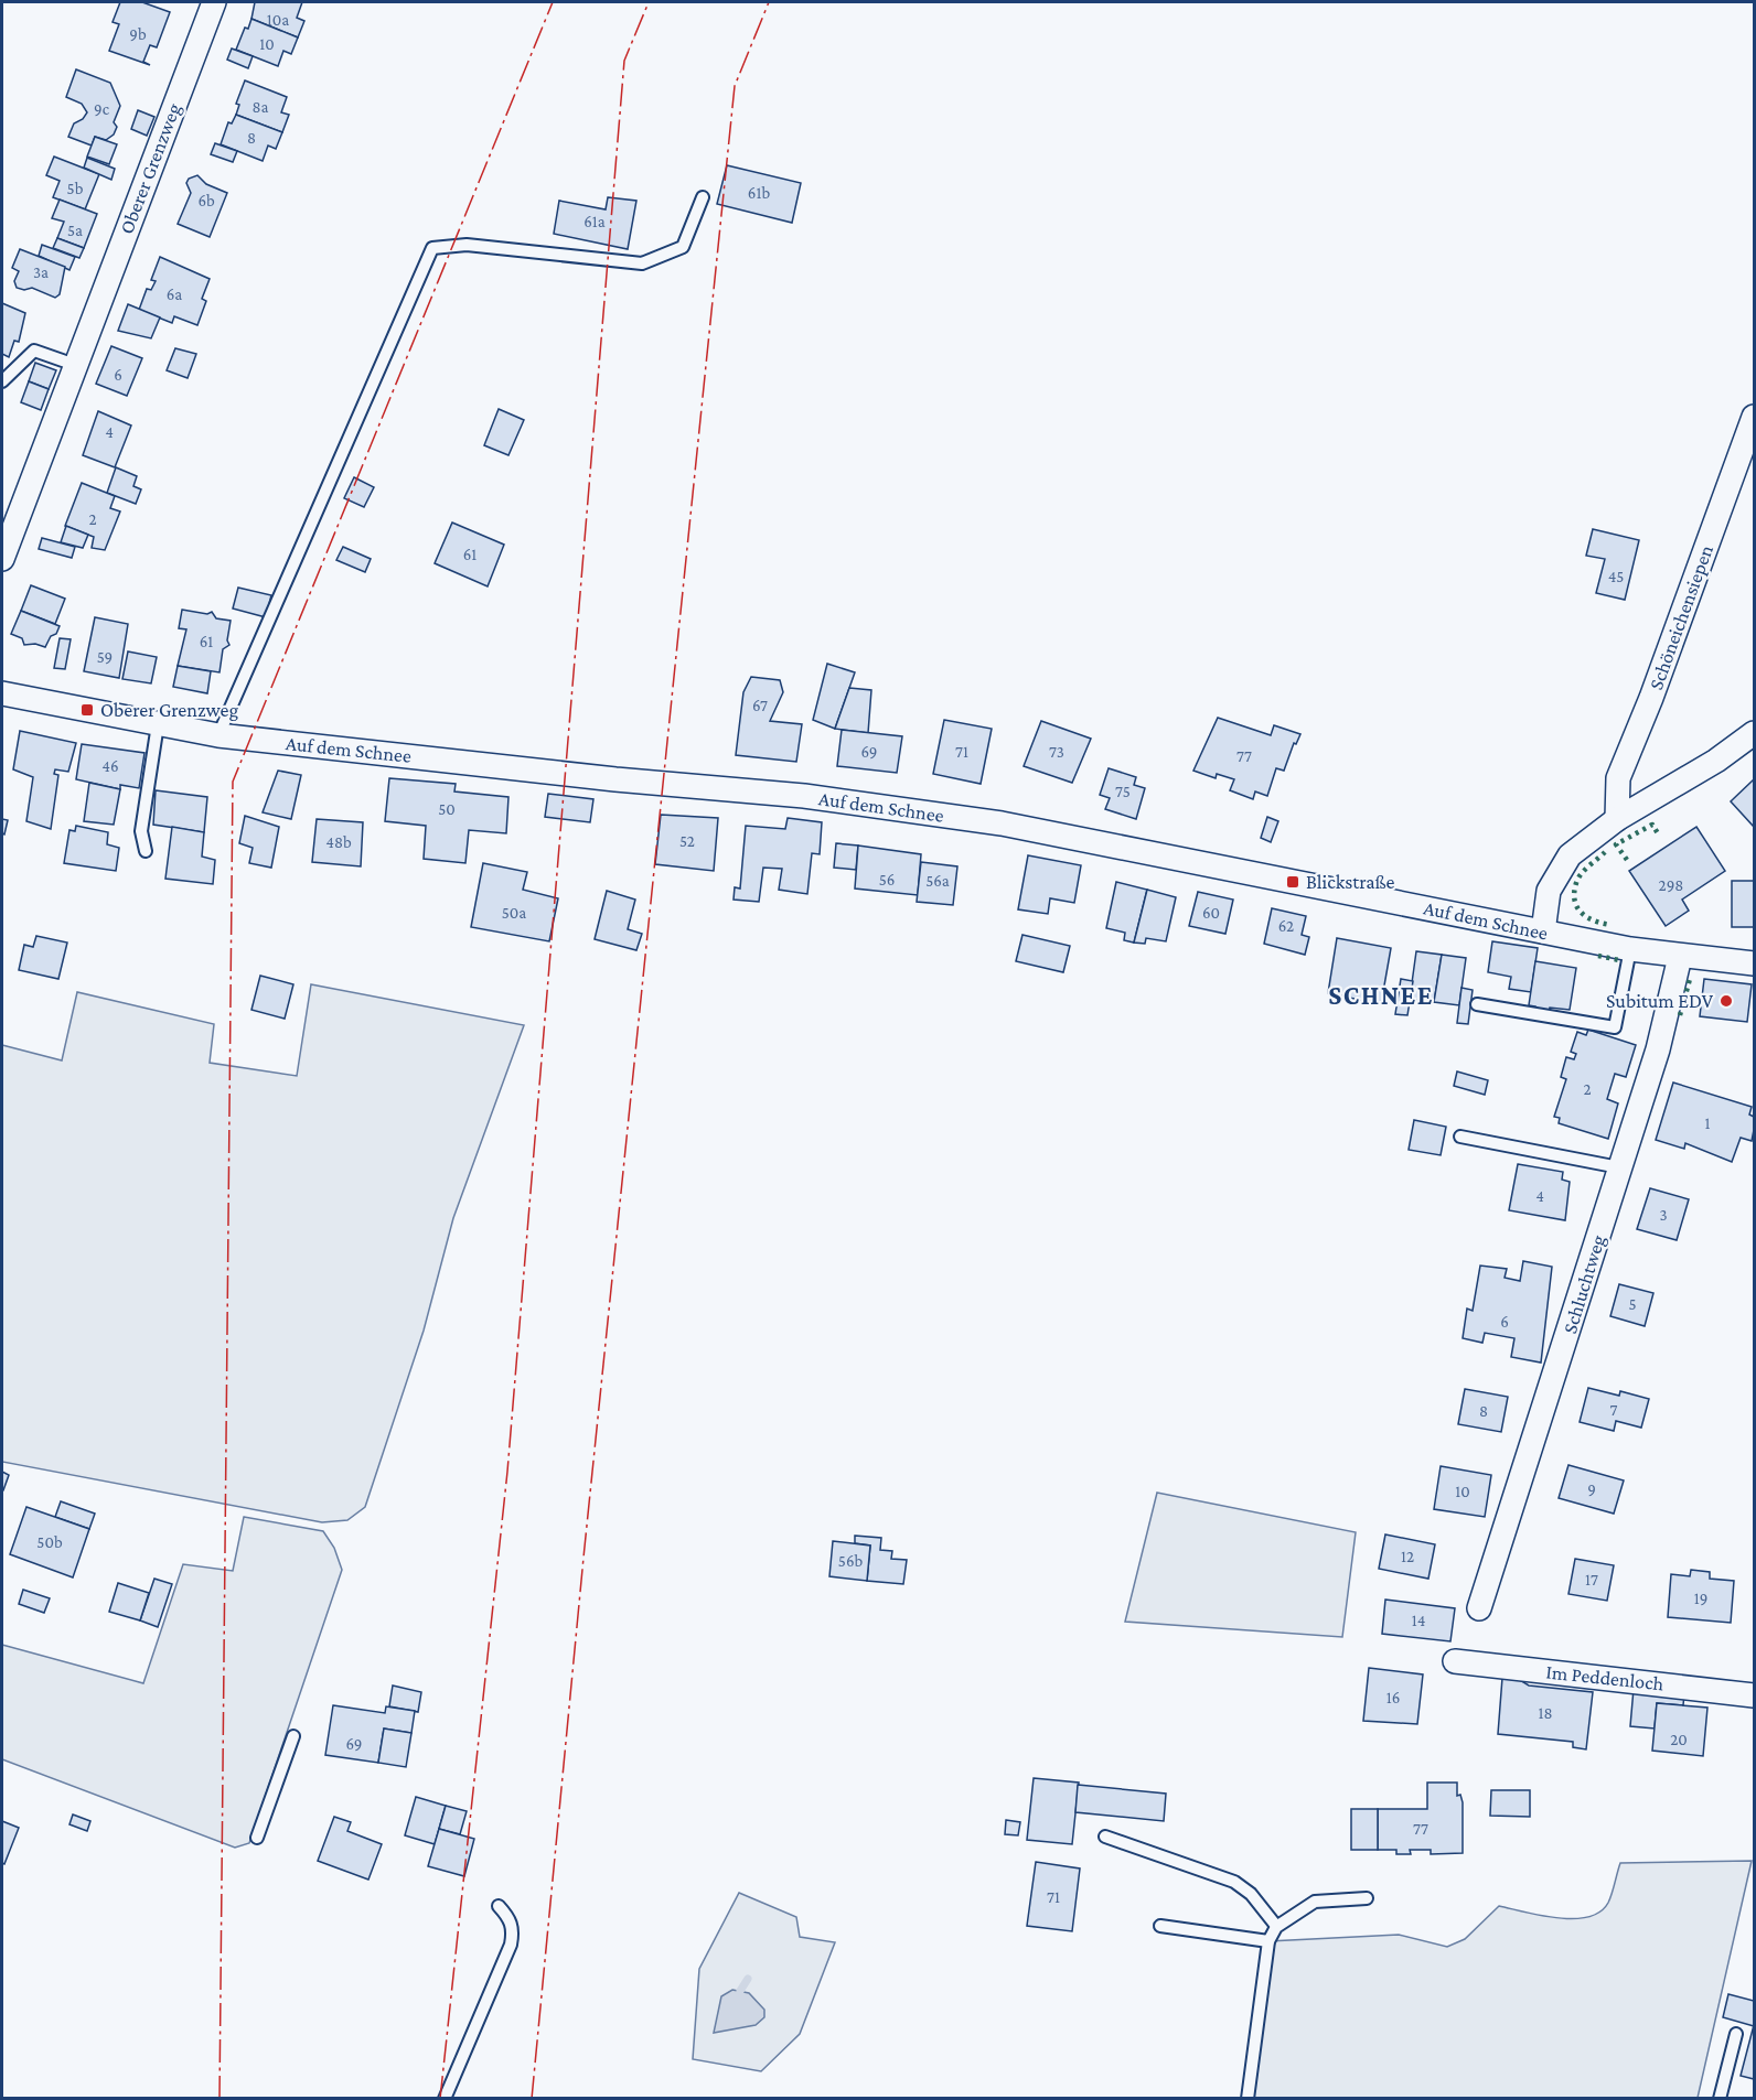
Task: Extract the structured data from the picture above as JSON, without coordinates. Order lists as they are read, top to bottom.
{
  "streets": {
    "street": [
      "Oberer Grenzweg",
      "Schöneichensiepen",
      "Auf dem Schnee",
      "Schluchtweg",
      "Im Peddenloch"
    ]
  },
  "crossings": [
    ["Auf dem Schnee", "Schluchtweg"]
  ],
  "districts": ["SCHNEE"],
  "places": {
    "transit": ["Oberer Grenzweg", "Blickstraße"],
    "other": ["Subitum EDV"]
  },
  "house_numbers": [
    "10a",
    "9b",
    "10",
    "8a",
    "9c",
    "8",
    "5b",
    "61b",
    "6b",
    "61a",
    "5a",
    "3a",
    "6a",
    "6",
    "4",
    "2",
    "61",
    "45",
    "61",
    "59",
    "67",
    "69",
    "71",
    "73",
    "77",
    "46",
    "75",
    "50",
    "52",
    "48b",
    "56",
    "56a",
    "298",
    "50a",
    "60",
    "62",
    "2",
    "1",
    "4",
    "3",
    "5",
    "6",
    "7",
    "8",
    "9",
    "10",
    "50b",
    "12",
    "56b",
    "17",
    "19",
    "14",
    "16",
    "18",
    "20",
    "69",
    "77",
    "71"
  ]
}
